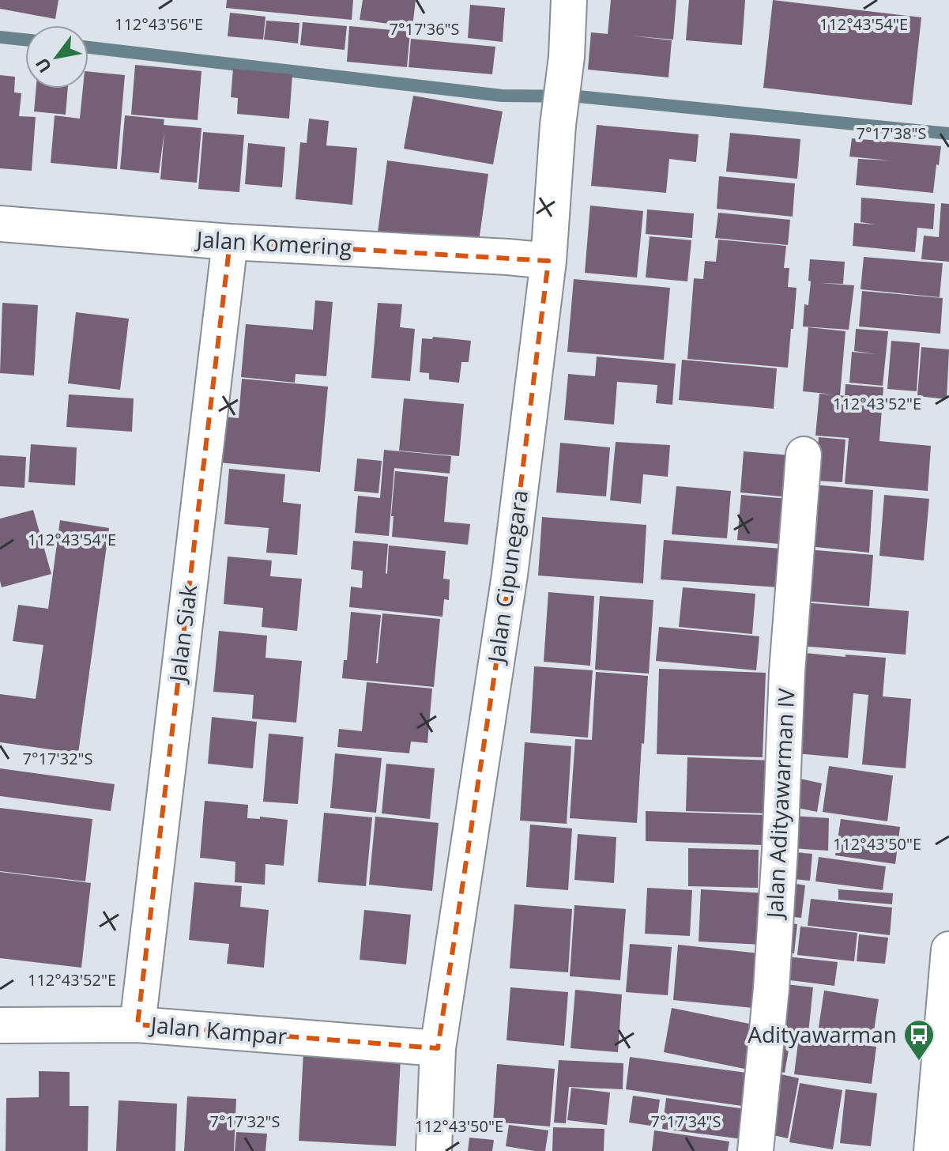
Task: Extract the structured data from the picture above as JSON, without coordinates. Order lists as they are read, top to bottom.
{
  "streets": {
    "street": [
      "Jalan Komering",
      "Jalan Cipunegara",
      "Jalan Siak",
      "Jalan Adityawarman IV",
      "Jalan Kampar"
    ]
  },
  "crossings": [
    ["Jalan Komering", "Jalan Cipunegara"],
    ["Jalan Komering", "Jalan Siak"],
    ["Jalan Cipunegara", "Jalan Kampar"],
    ["Jalan Siak", "Jalan Kampar"]
  ],
  "places": {
    "bus stop": ["Adityawarman"]
  },
  "north": "bottom left",
  "coordinates": [
    "112°43'54\"E",
    "112°43'56\"E",
    "7°17'36\"S",
    "7°17'38\"S",
    "112°43'52\"E",
    "7°17'32\"S",
    "112°43'50\"E",
    "7°17'34\"S"
  ]
}
